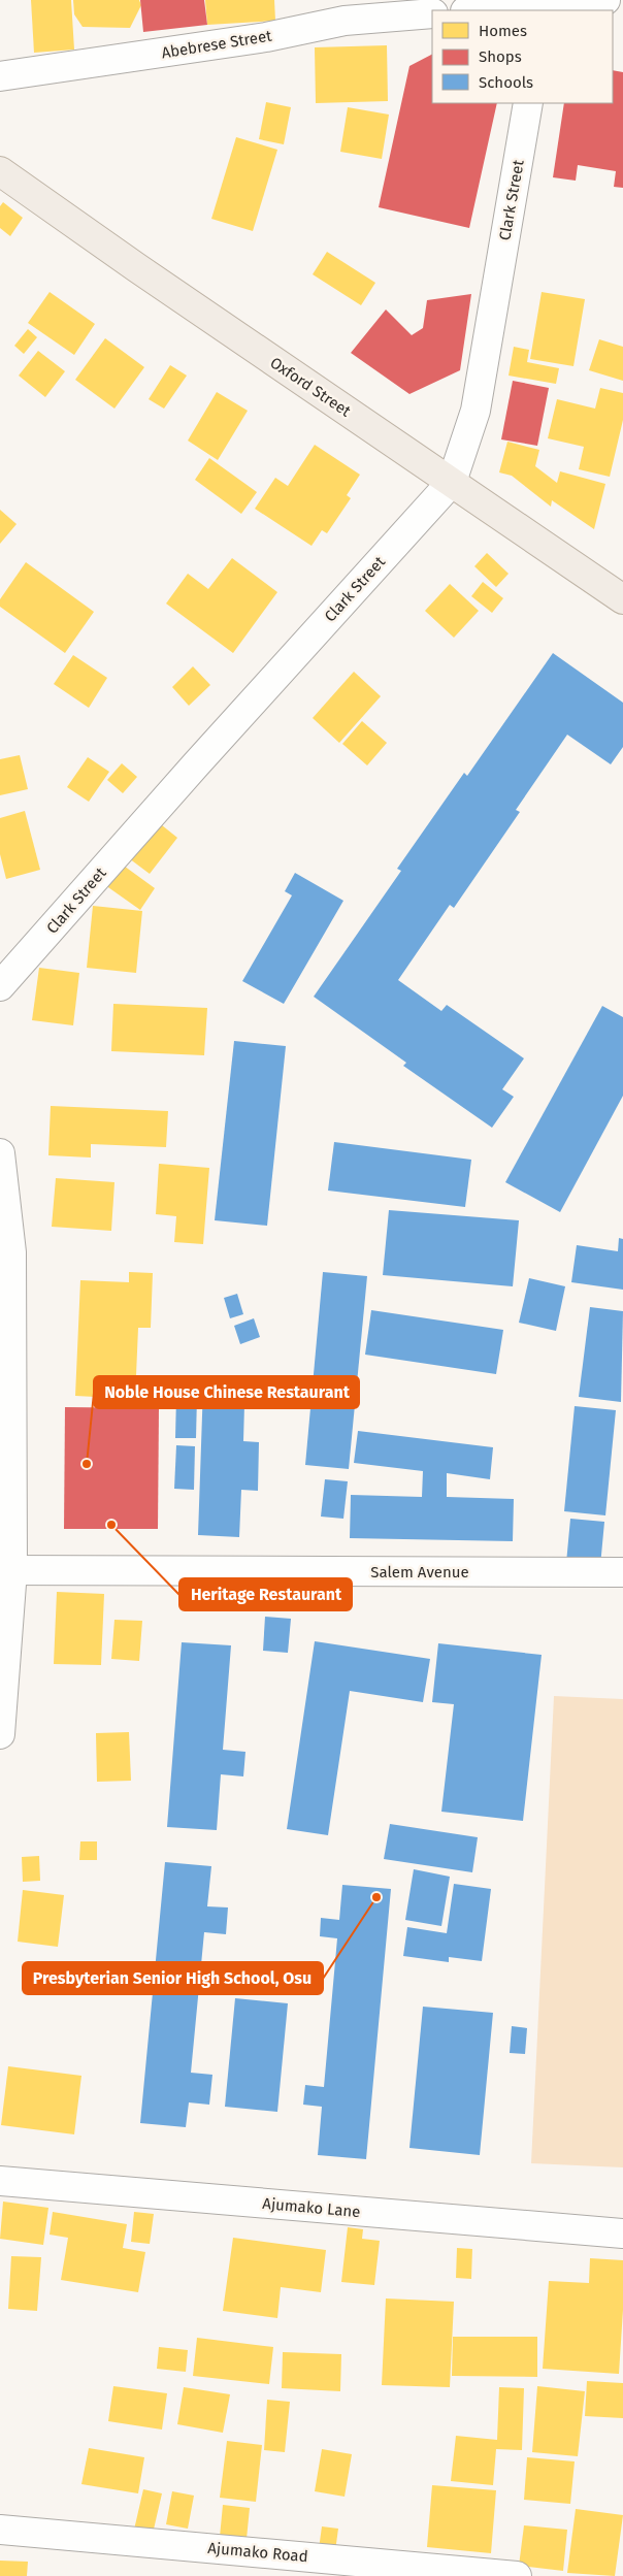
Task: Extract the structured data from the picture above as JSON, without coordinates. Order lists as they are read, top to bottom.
{
  "streets": {
    "main road": ["Oxford Street"],
    "street": [
      "Abebrese Street",
      "Clark Street",
      "Salem Avenue",
      "Ajumako Lane",
      "Ajumako Road"
    ]
  },
  "crossings": [
    ["Clark Street", "Oxford Street"]
  ],
  "places": ["Noble House Chinese Restaurant", "Heritage Restaurant", "Presbyterian Senior High School, Osu"],
  "legend": ["Homes", "Shops", "Schools"]
}
